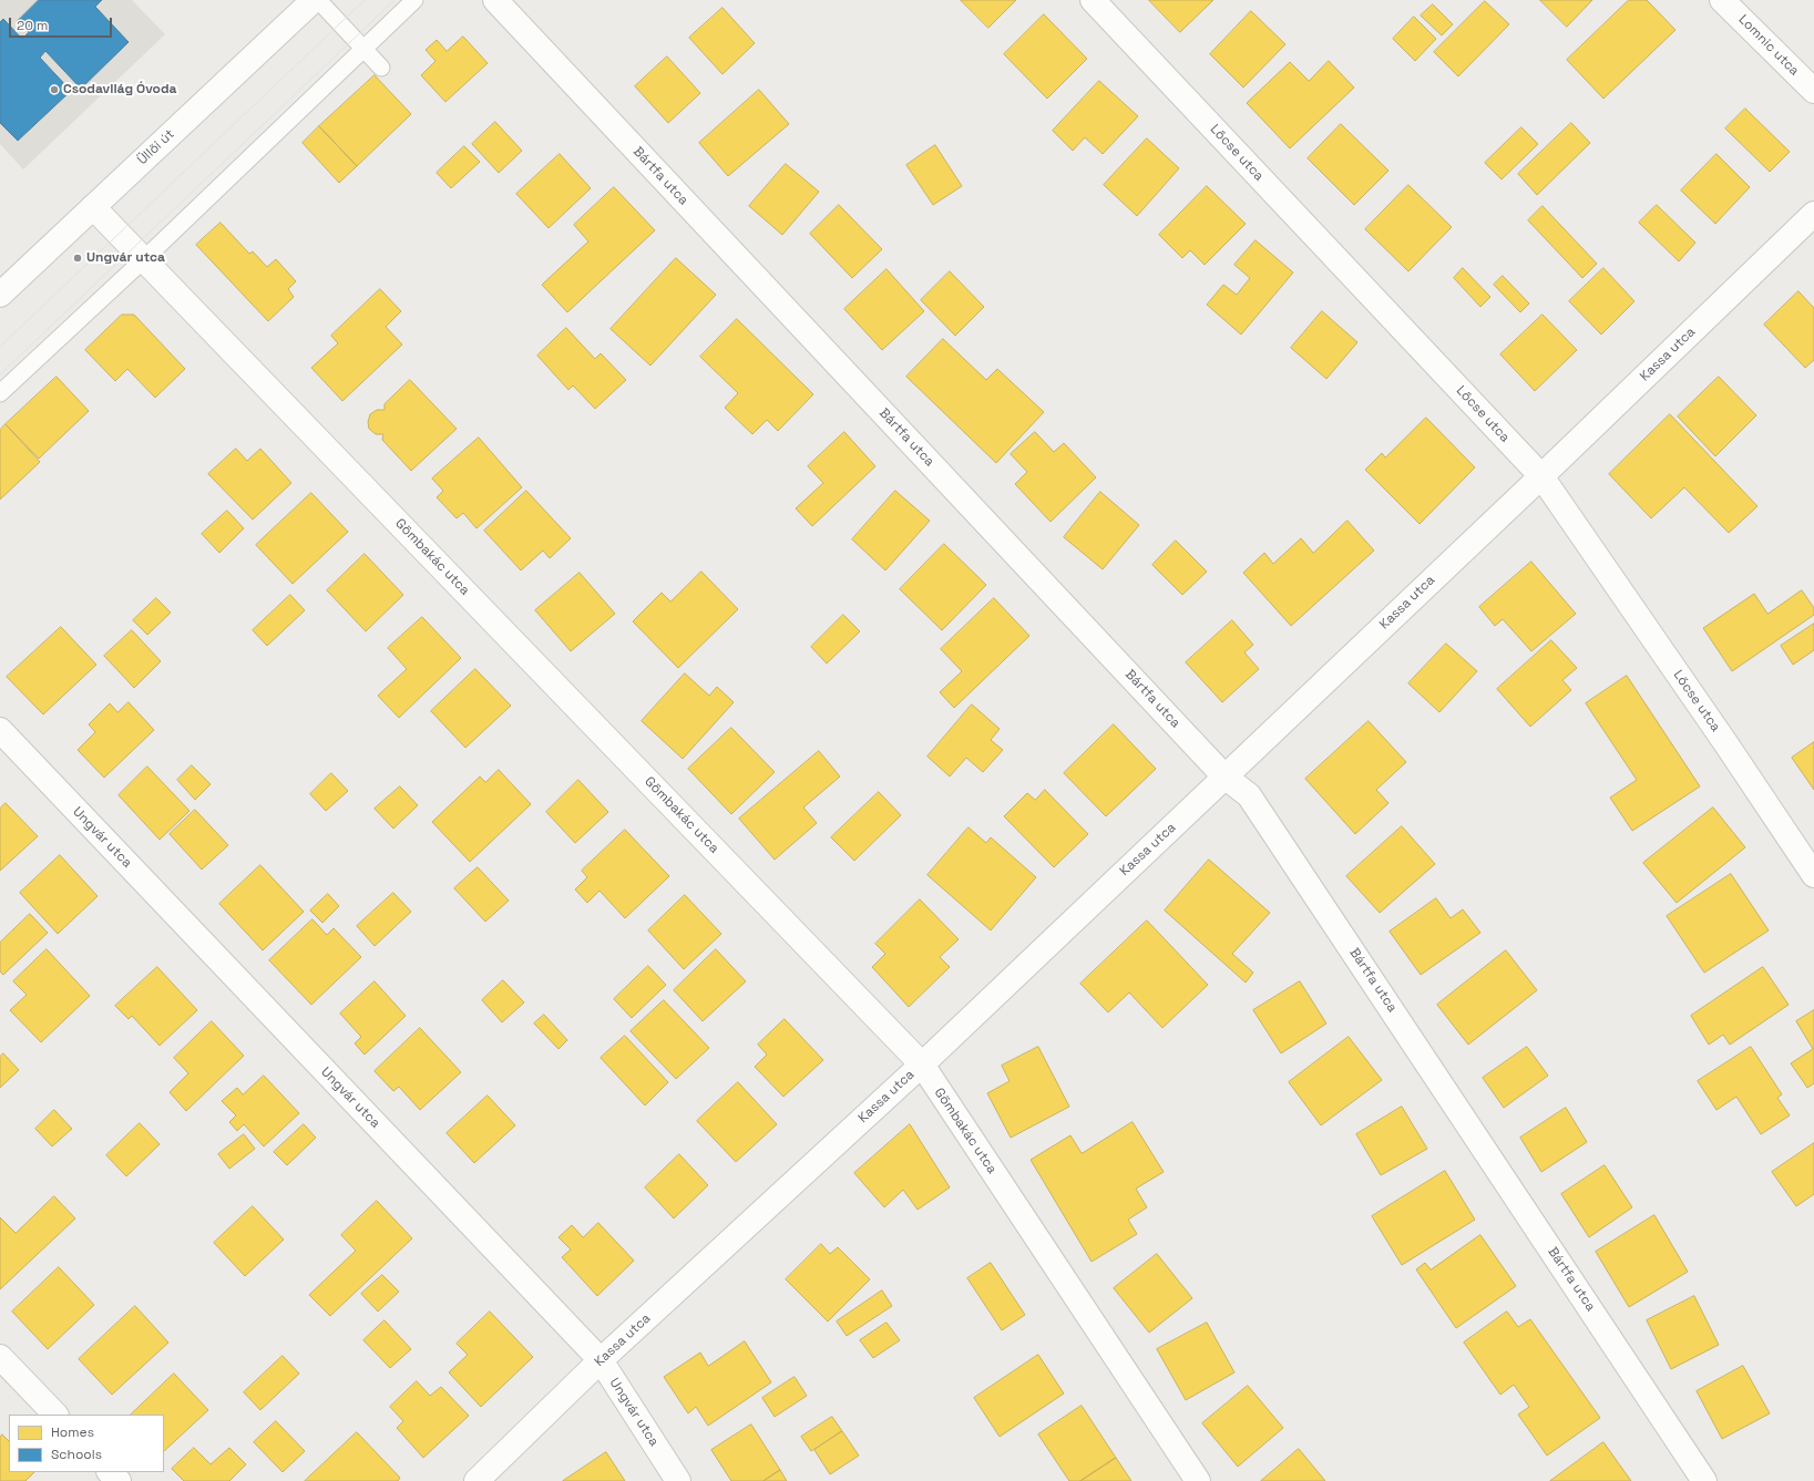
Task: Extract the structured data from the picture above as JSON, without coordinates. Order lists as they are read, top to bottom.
{
  "streets": {
    "street": [
      "Lomnic utca",
      "Üllői út",
      "Lőcse utca",
      "Bártfa utca",
      "Kassa utca",
      "Gömbakác utca",
      "Ungvár utca"
    ]
  },
  "crossings": [
    ["Üllői út", "Gömbakác utca"],
    ["Lőcse utca", "Kassa utca"],
    ["Bártfa utca", "Kassa utca"],
    ["Kassa utca", "Gömbakác utca"],
    ["Kassa utca", "Ungvár utca"]
  ],
  "places": ["Csodavilág Óvoda", "Ungvár utca"],
  "legend": ["Homes", "Schools"],
  "scale_bar": "20 m"
}
